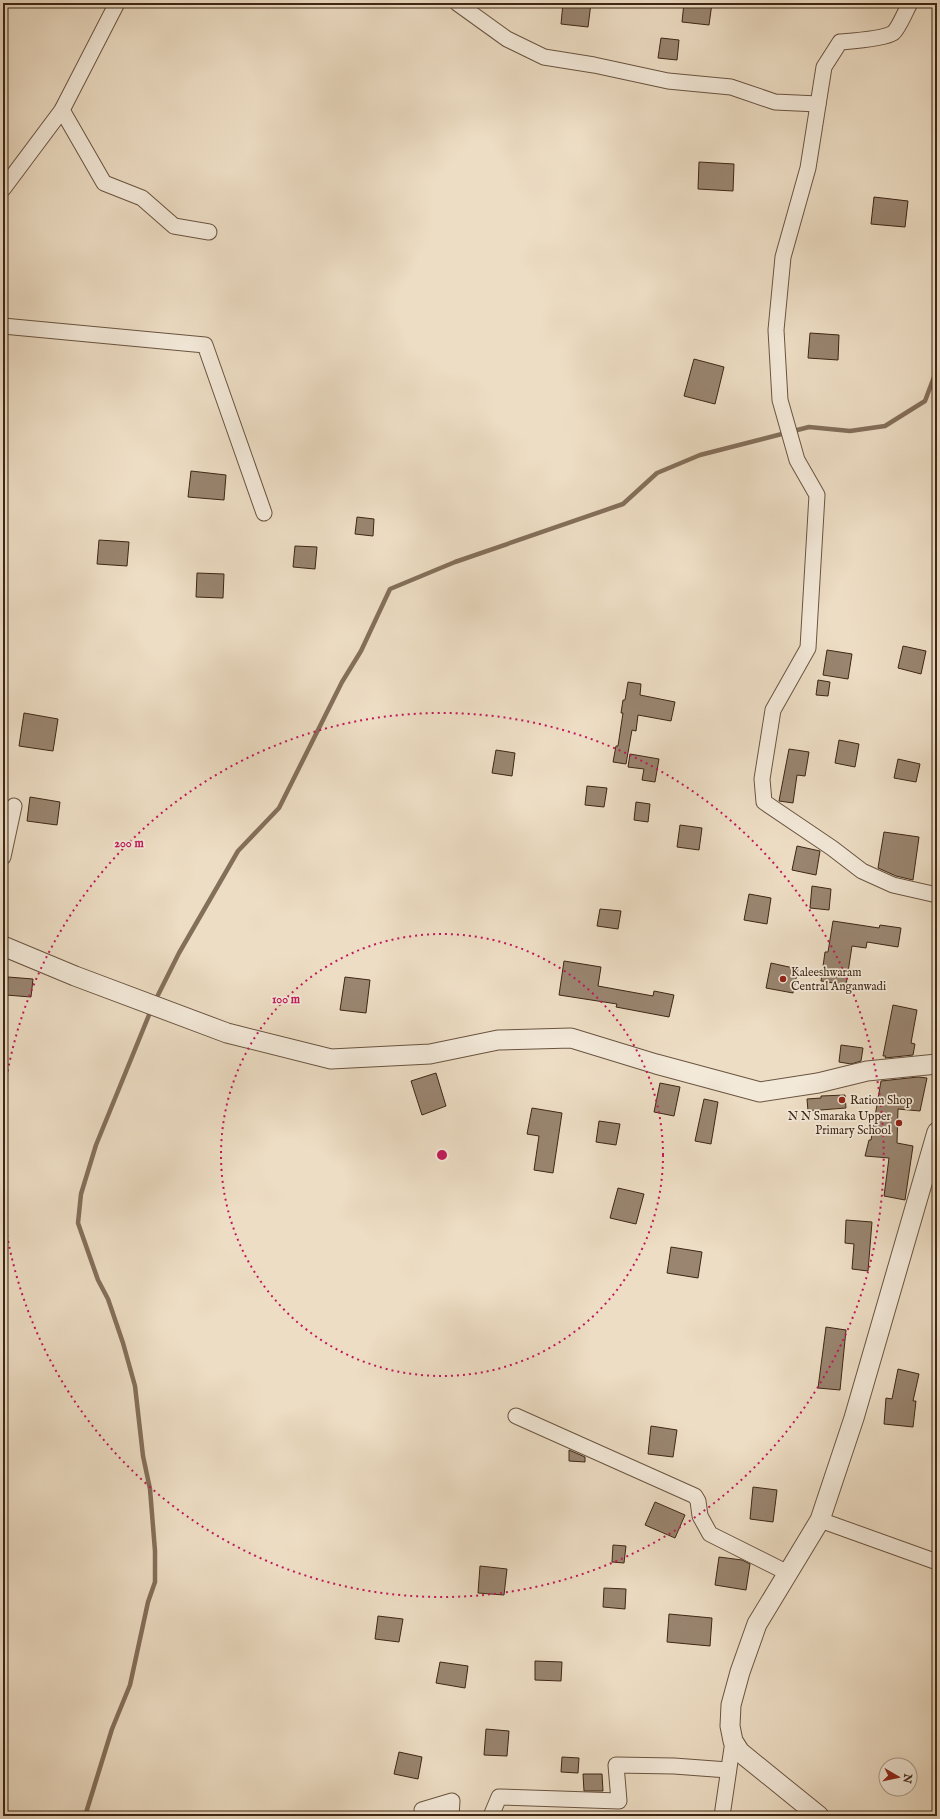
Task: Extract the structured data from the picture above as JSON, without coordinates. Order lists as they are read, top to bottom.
{
  "places": ["Kaleeshwaram Central Anganwadi", "Ration Shop", "N N Smaraka Upper Primary School"],
  "north": "right",
  "rings": ["200 m", "100 m"]
}
